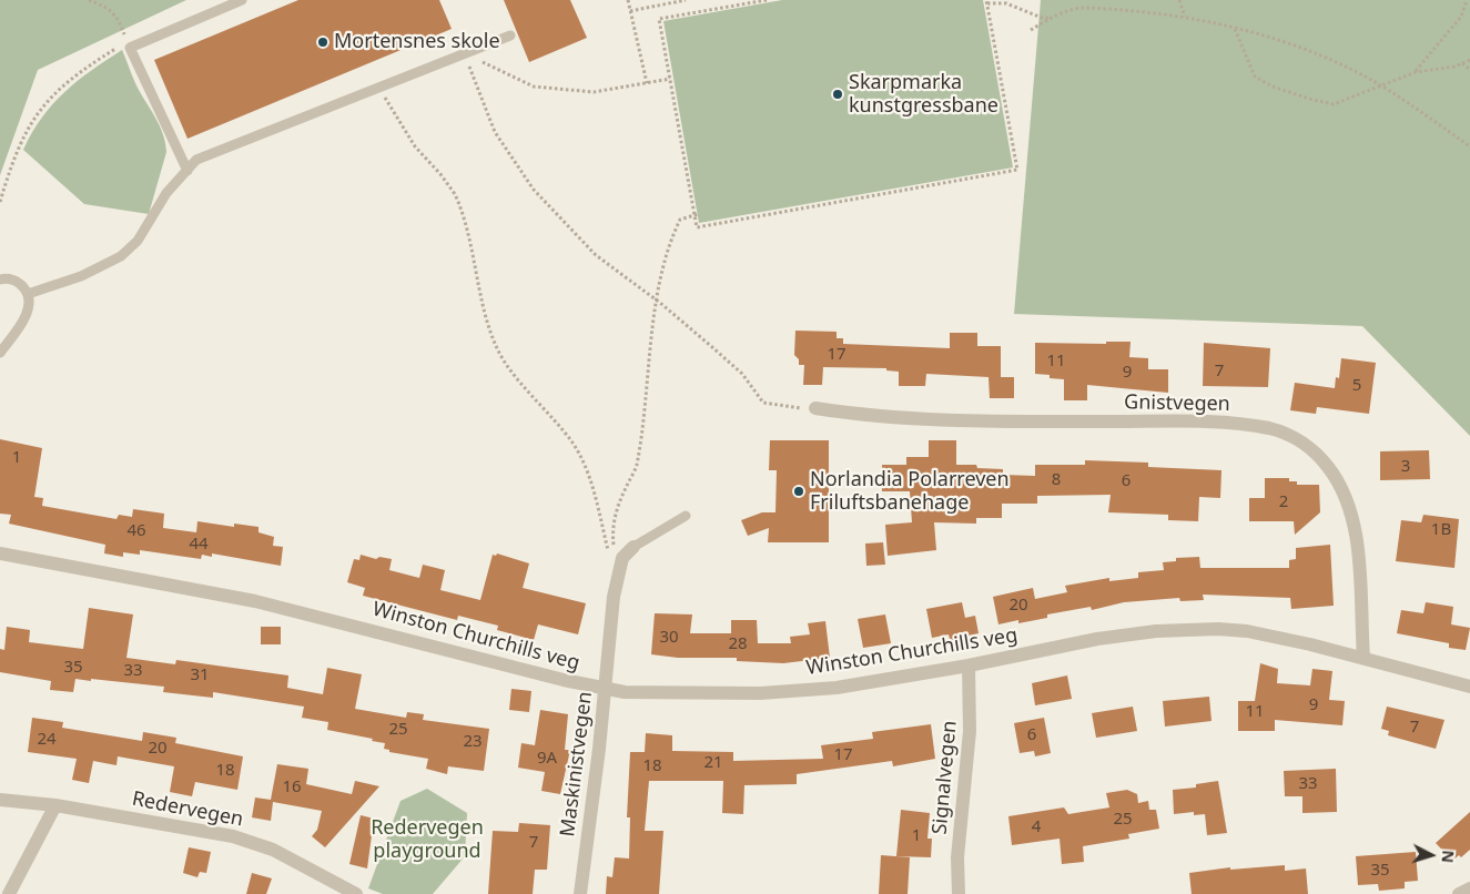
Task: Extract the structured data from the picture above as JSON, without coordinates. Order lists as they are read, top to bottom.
{
  "streets": {
    "street": [
      "Gnistvegen",
      "Winston Churchills veg",
      "Maskinistvegen",
      "Signalvegen",
      "Redervegen"
    ]
  },
  "crossings": [
    ["Gnistvegen", "Winston Churchills veg"],
    ["Winston Churchills veg", "Maskinistvegen"],
    ["Winston Churchills veg", "Signalvegen"]
  ],
  "parks": ["Redervegen playground"],
  "places": ["Mortensnes skole", "Skarpmarka kunstgressbane", "Norlandia Polarreven Friluftsbanehage"],
  "house_numbers": [
    "17",
    "11",
    "7",
    "9",
    "5",
    "1",
    "3",
    "8",
    "6",
    "2",
    "1B",
    "46",
    "44",
    "20",
    "30",
    "28",
    "35",
    "33",
    "31",
    "9",
    "11",
    "7",
    "25",
    "6",
    "24",
    "23",
    "20",
    "17",
    "9A",
    "21",
    "18",
    "18",
    "33",
    "16",
    "25",
    "4",
    "1",
    "7",
    "35"
  ],
  "north": "right"
}
